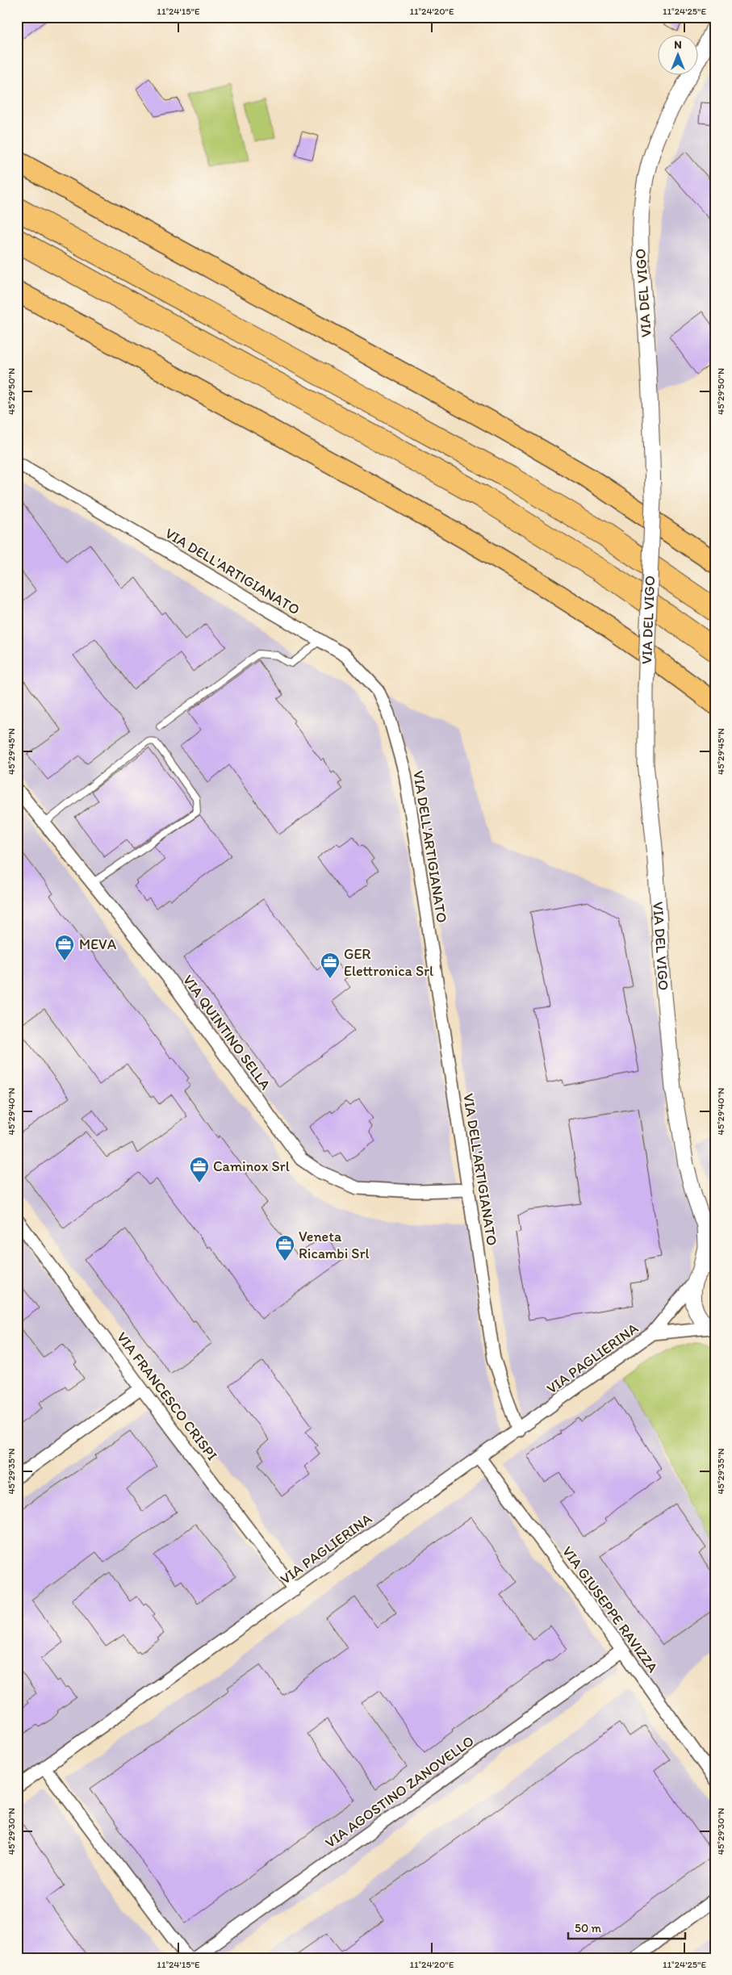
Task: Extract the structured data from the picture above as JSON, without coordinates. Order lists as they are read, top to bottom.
{
  "streets": {
    "street": [
      "VIA DEL VIGO",
      "VIA DELL'ARTIGIANATO",
      "VIA QUINTINO SELLA",
      "VIA PAGLIERINA",
      "VIA FRANCESCO CRISPI",
      "VIA GIUSEPPE RAVIZZA",
      "VIA AGOSTINO ZANOVELLO"
    ]
  },
  "crossings": [
    ["VIA DEL VIGO", "VIA PAGLIERINA"],
    ["VIA DELL'ARTIGIANATO", "VIA QUINTINO SELLA"],
    ["VIA DELL'ARTIGIANATO", "VIA PAGLIERINA"],
    ["VIA PAGLIERINA", "VIA FRANCESCO CRISPI"],
    ["VIA PAGLIERINA", "VIA GIUSEPPE RAVIZZA"],
    ["VIA GIUSEPPE RAVIZZA", "VIA AGOSTINO ZANOVELLO"]
  ],
  "places": {
    "office": [
      "MEVA",
      "GER Elettronica Srl",
      "Caminox Srl",
      "Veneta Ricambi Srl"
    ]
  },
  "scale_bar": "50 m",
  "north": "top",
  "coordinates": [
    "11°24'15\"E",
    "11°24'20\"E",
    "11°24'25\"E",
    "45°29'50\"N",
    "45°29'45\"N",
    "45°29'40\"N",
    "45°29'35\"N",
    "45°29'30\"N"
  ]
}
